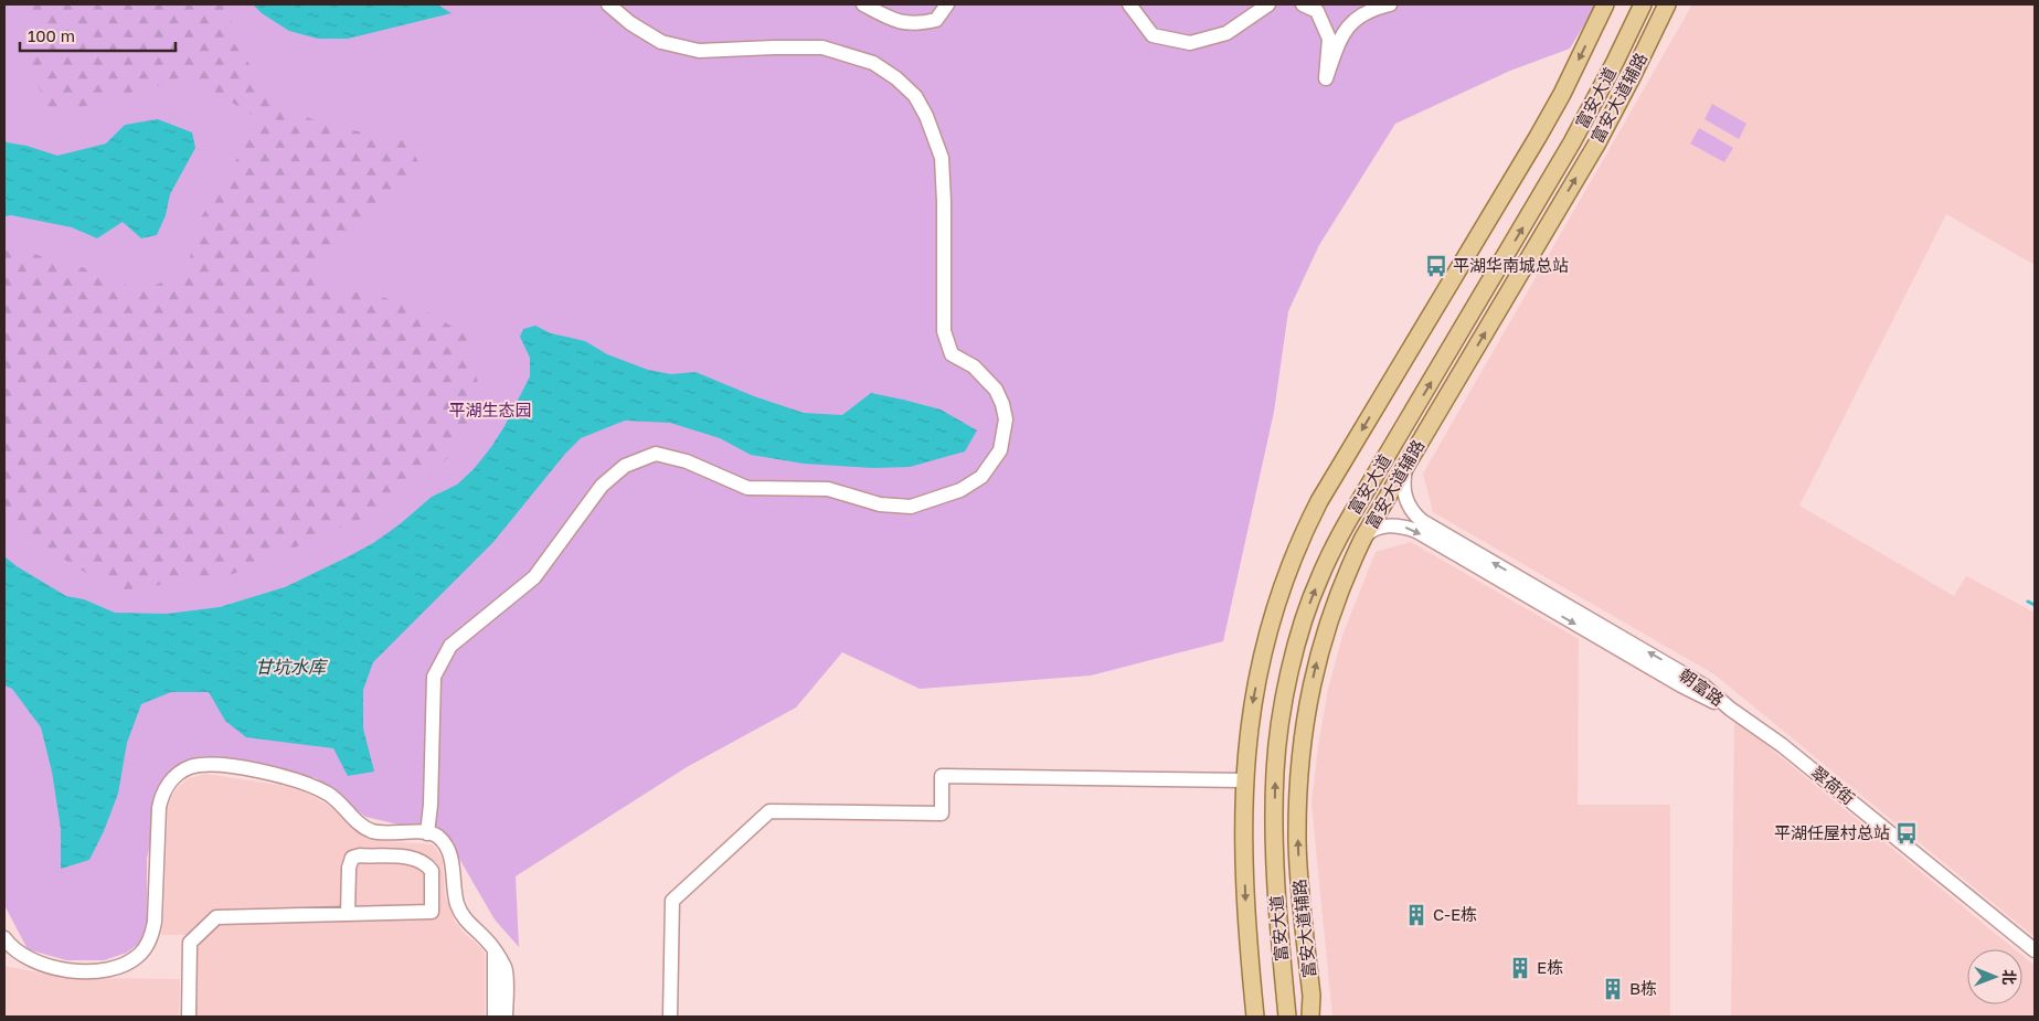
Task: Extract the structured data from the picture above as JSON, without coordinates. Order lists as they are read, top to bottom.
{
  "streets": {
    "main road": ["富安大道", "富安大道辅路"],
    "street": ["朝富路", "翠荷街"]
  },
  "crossings": [
    ["富安大道辅路", "朝富路"],
    ["朝富路", "翠荷街"]
  ],
  "one_way": ["富安大道辅路"],
  "water": ["甘坑水库"],
  "parks": ["平湖生态园"],
  "places": {
    "bus stop": ["平湖华南城总站", "平湖任屋村总站"],
    "building": ["C-E栋", "E栋", "B栋"]
  },
  "scale_bar": "100 m",
  "north": "right"
}
